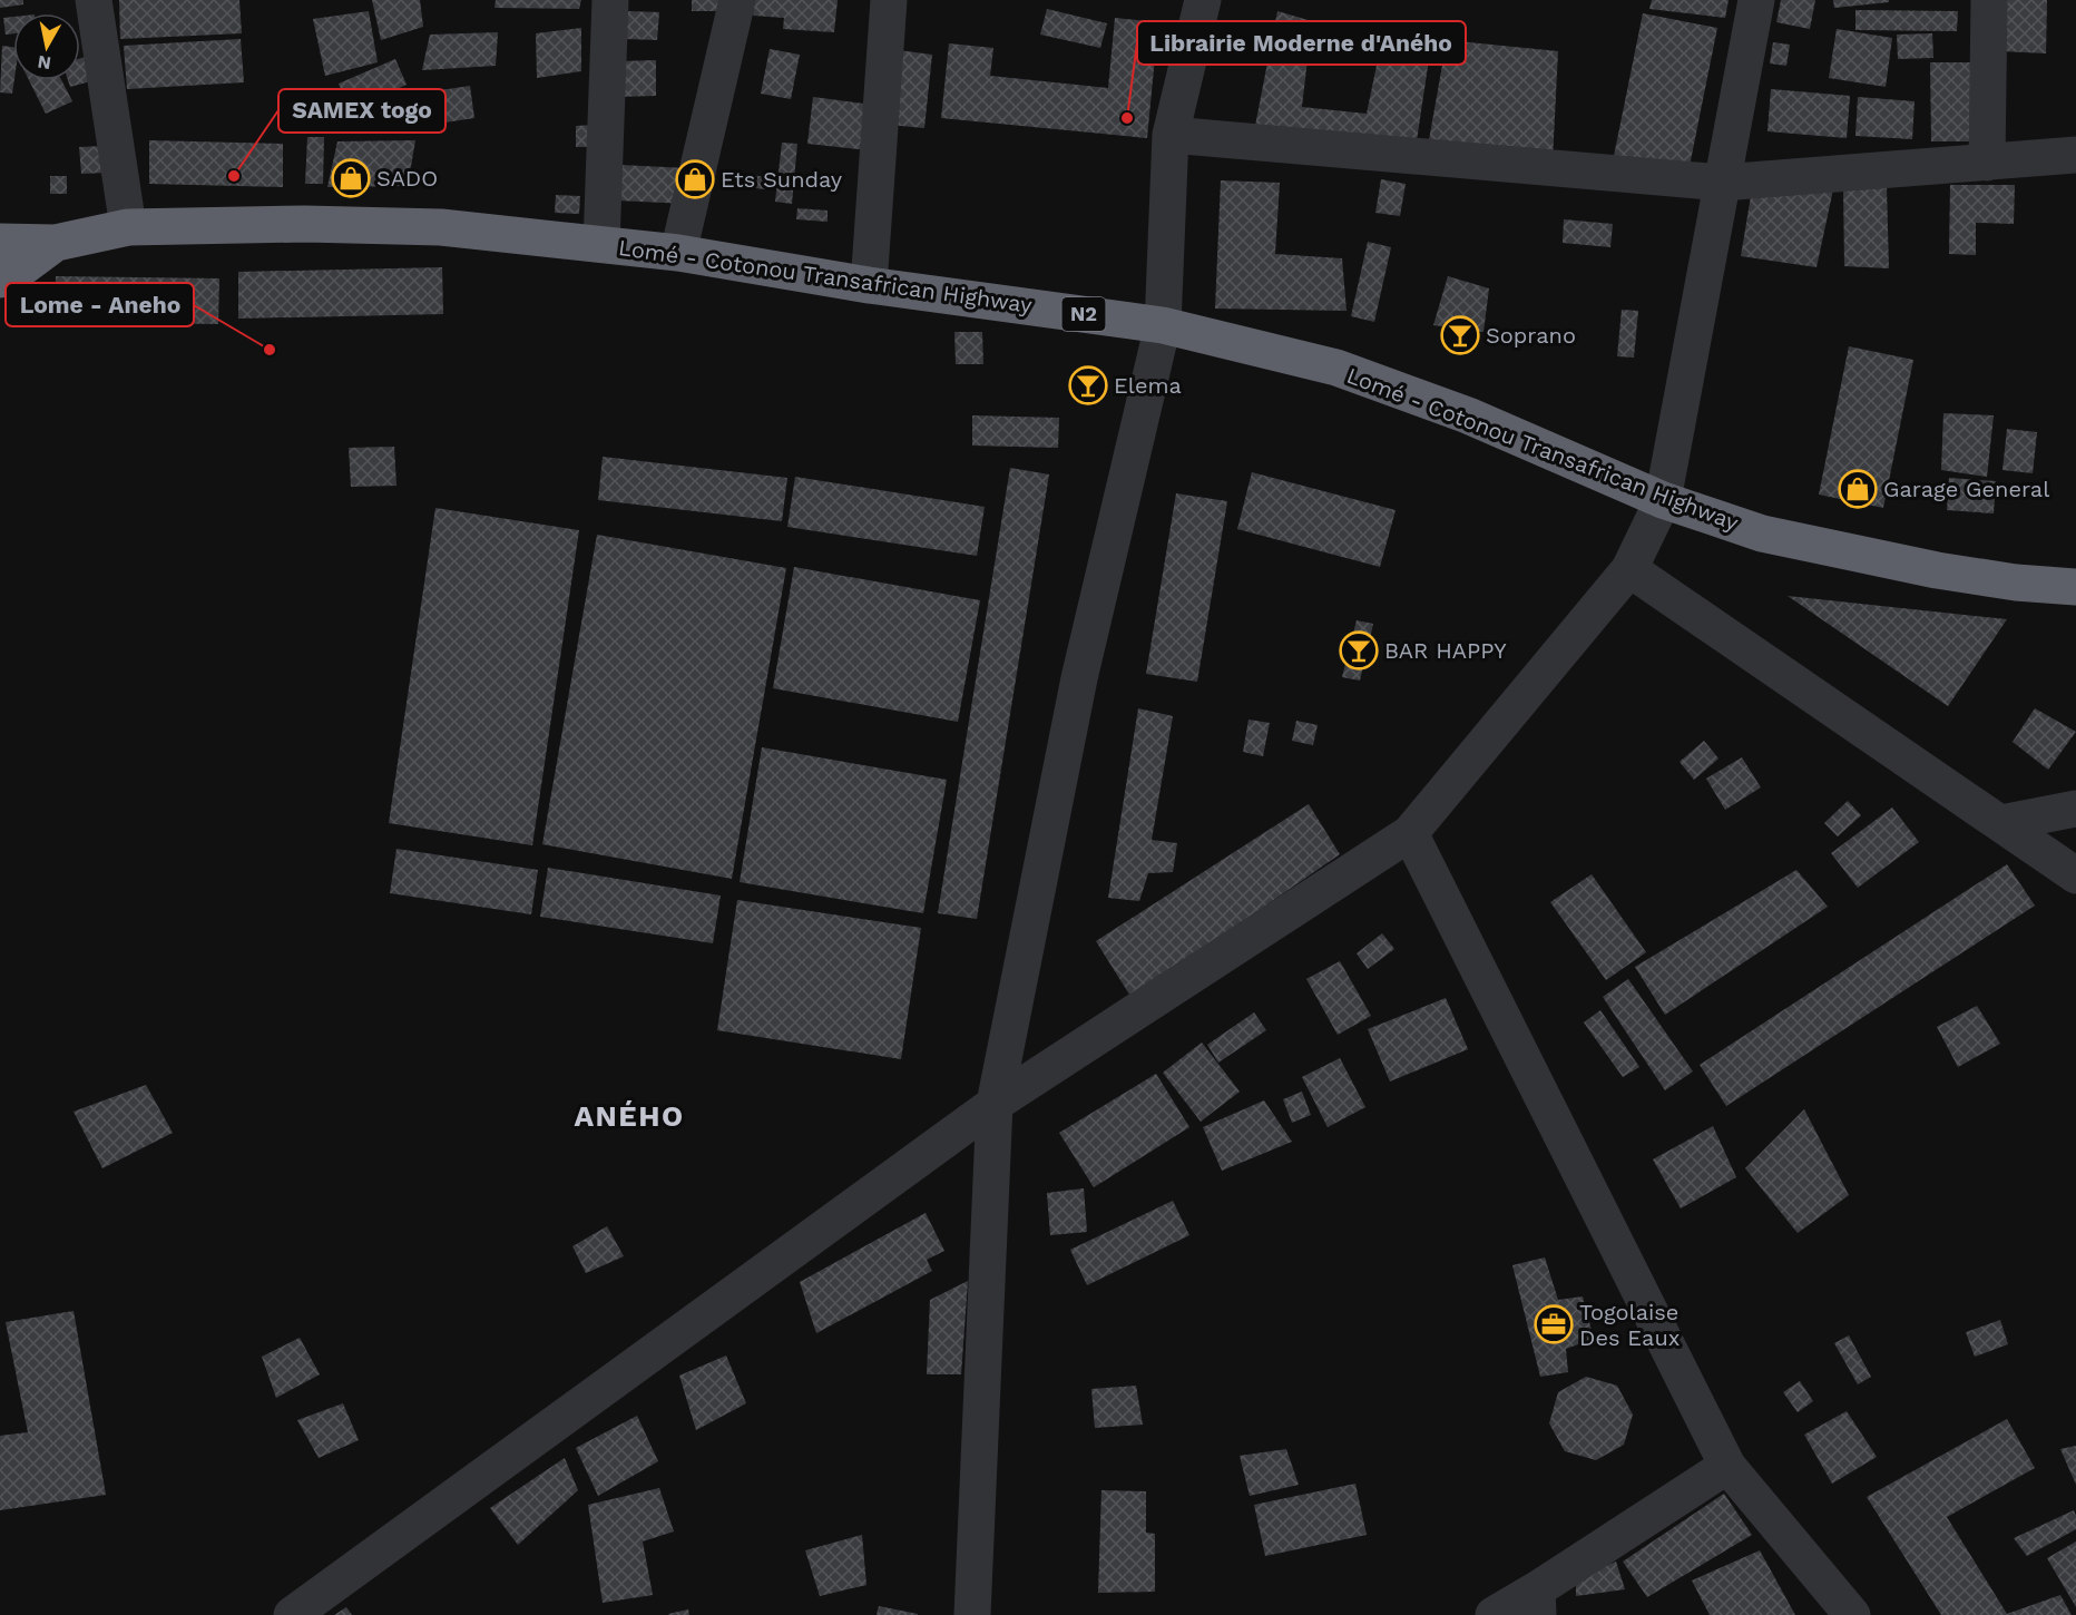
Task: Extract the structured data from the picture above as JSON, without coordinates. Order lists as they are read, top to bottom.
{
  "streets": {
    "highway": ["Lomé - Cotonou Transafrican Highway", "N2"]
  },
  "districts": ["ANÉHO"],
  "places": {
    "other": ["Librairie Moderne d'Aného", "SAMEX togo", "Lome - Aneho"],
    "shop": ["SADO", "Ets Sunday", "Garage General"],
    "bar": ["Soprano", "Elema", "BAR HAPPY"],
    "office": ["Togolaise Des Eaux"]
  },
  "north": "bottom"
}
